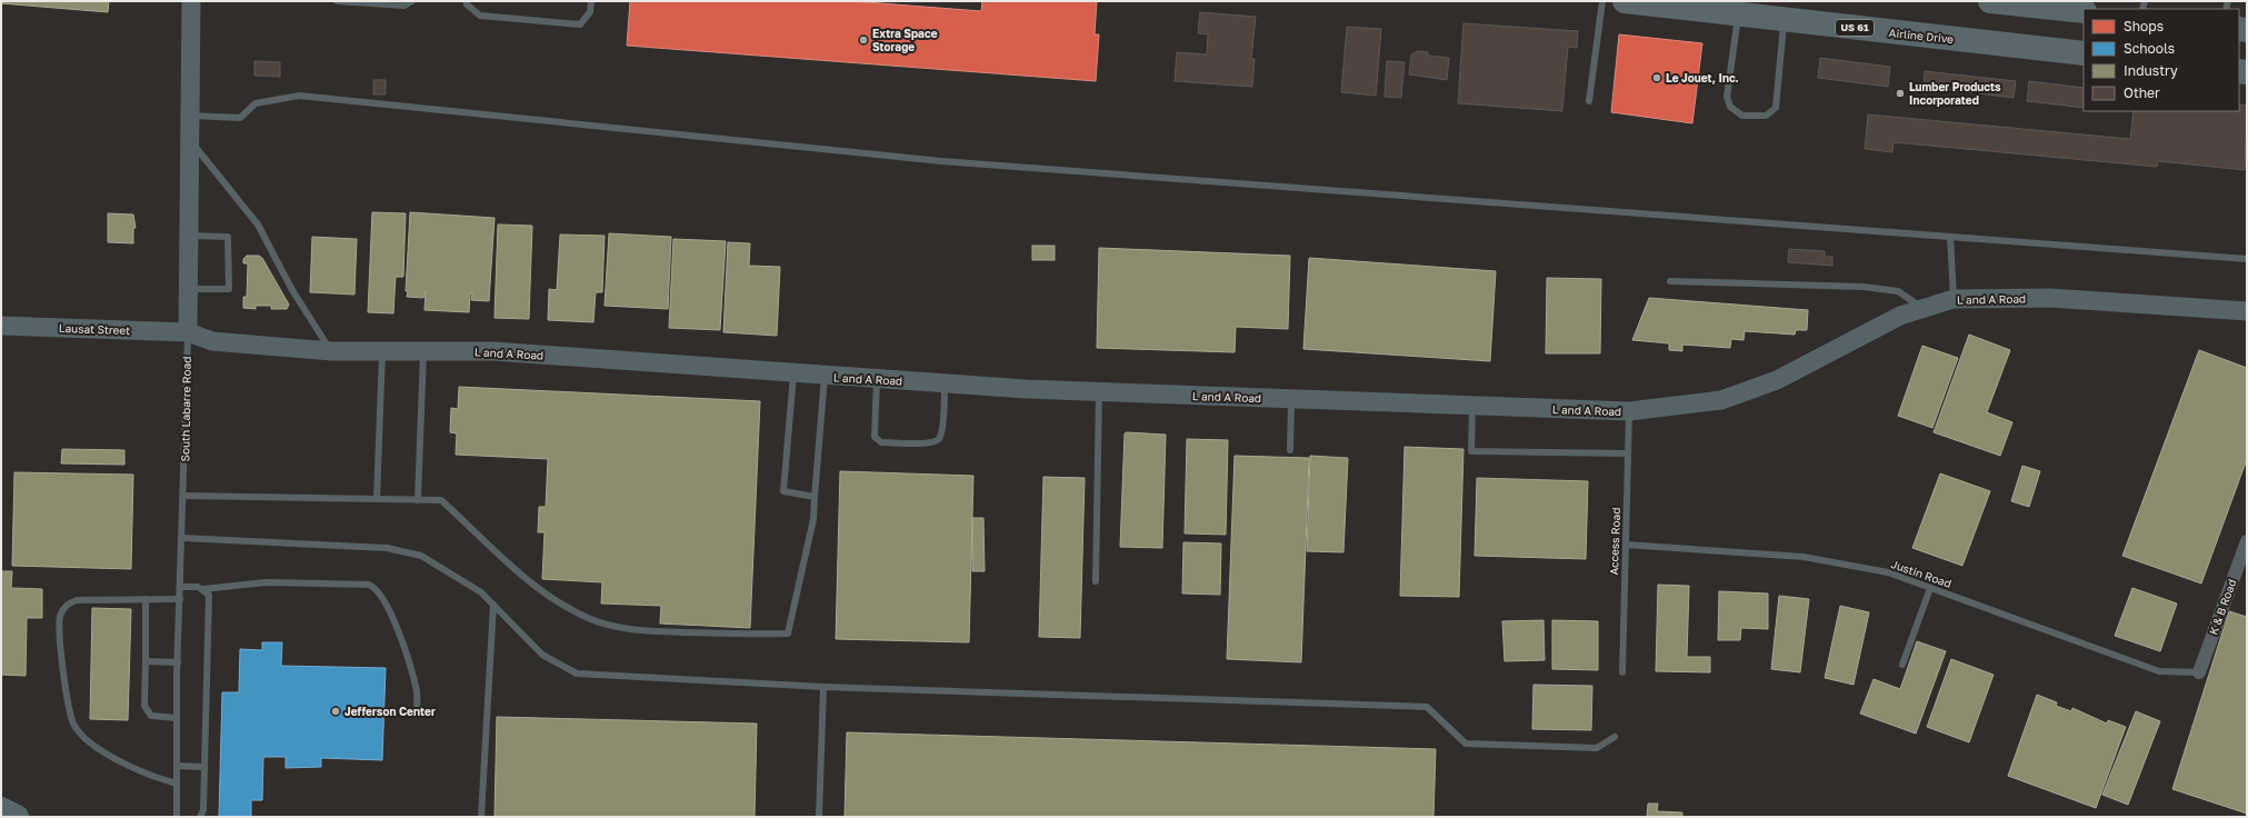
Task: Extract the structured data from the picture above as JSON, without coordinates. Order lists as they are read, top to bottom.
{
  "streets": {
    "highway": ["US 61", "Airline Drive"],
    "street": [
      "L and A Road",
      "Lausat Street",
      "South Labarre Road",
      "K & B Road"
    ],
    "lane": ["Access Road", "Justin Road"]
  },
  "crossings": [
    ["L and A Road", "Lausat Street"],
    ["L and A Road", "South Labarre Road"],
    ["L and A Road", "Access Road"],
    ["Lausat Street", "South Labarre Road"],
    ["Access Road", "Justin Road"],
    ["Justin Road", "K & B Road"]
  ],
  "places": [
    "Extra Space Storage",
    "Le Jouet, Inc.",
    "Lumber Products Incorporated",
    "Jefferson Center"
  ],
  "legend": [
    "Shops",
    "Schools",
    "Industry",
    "Other"
  ]
}
